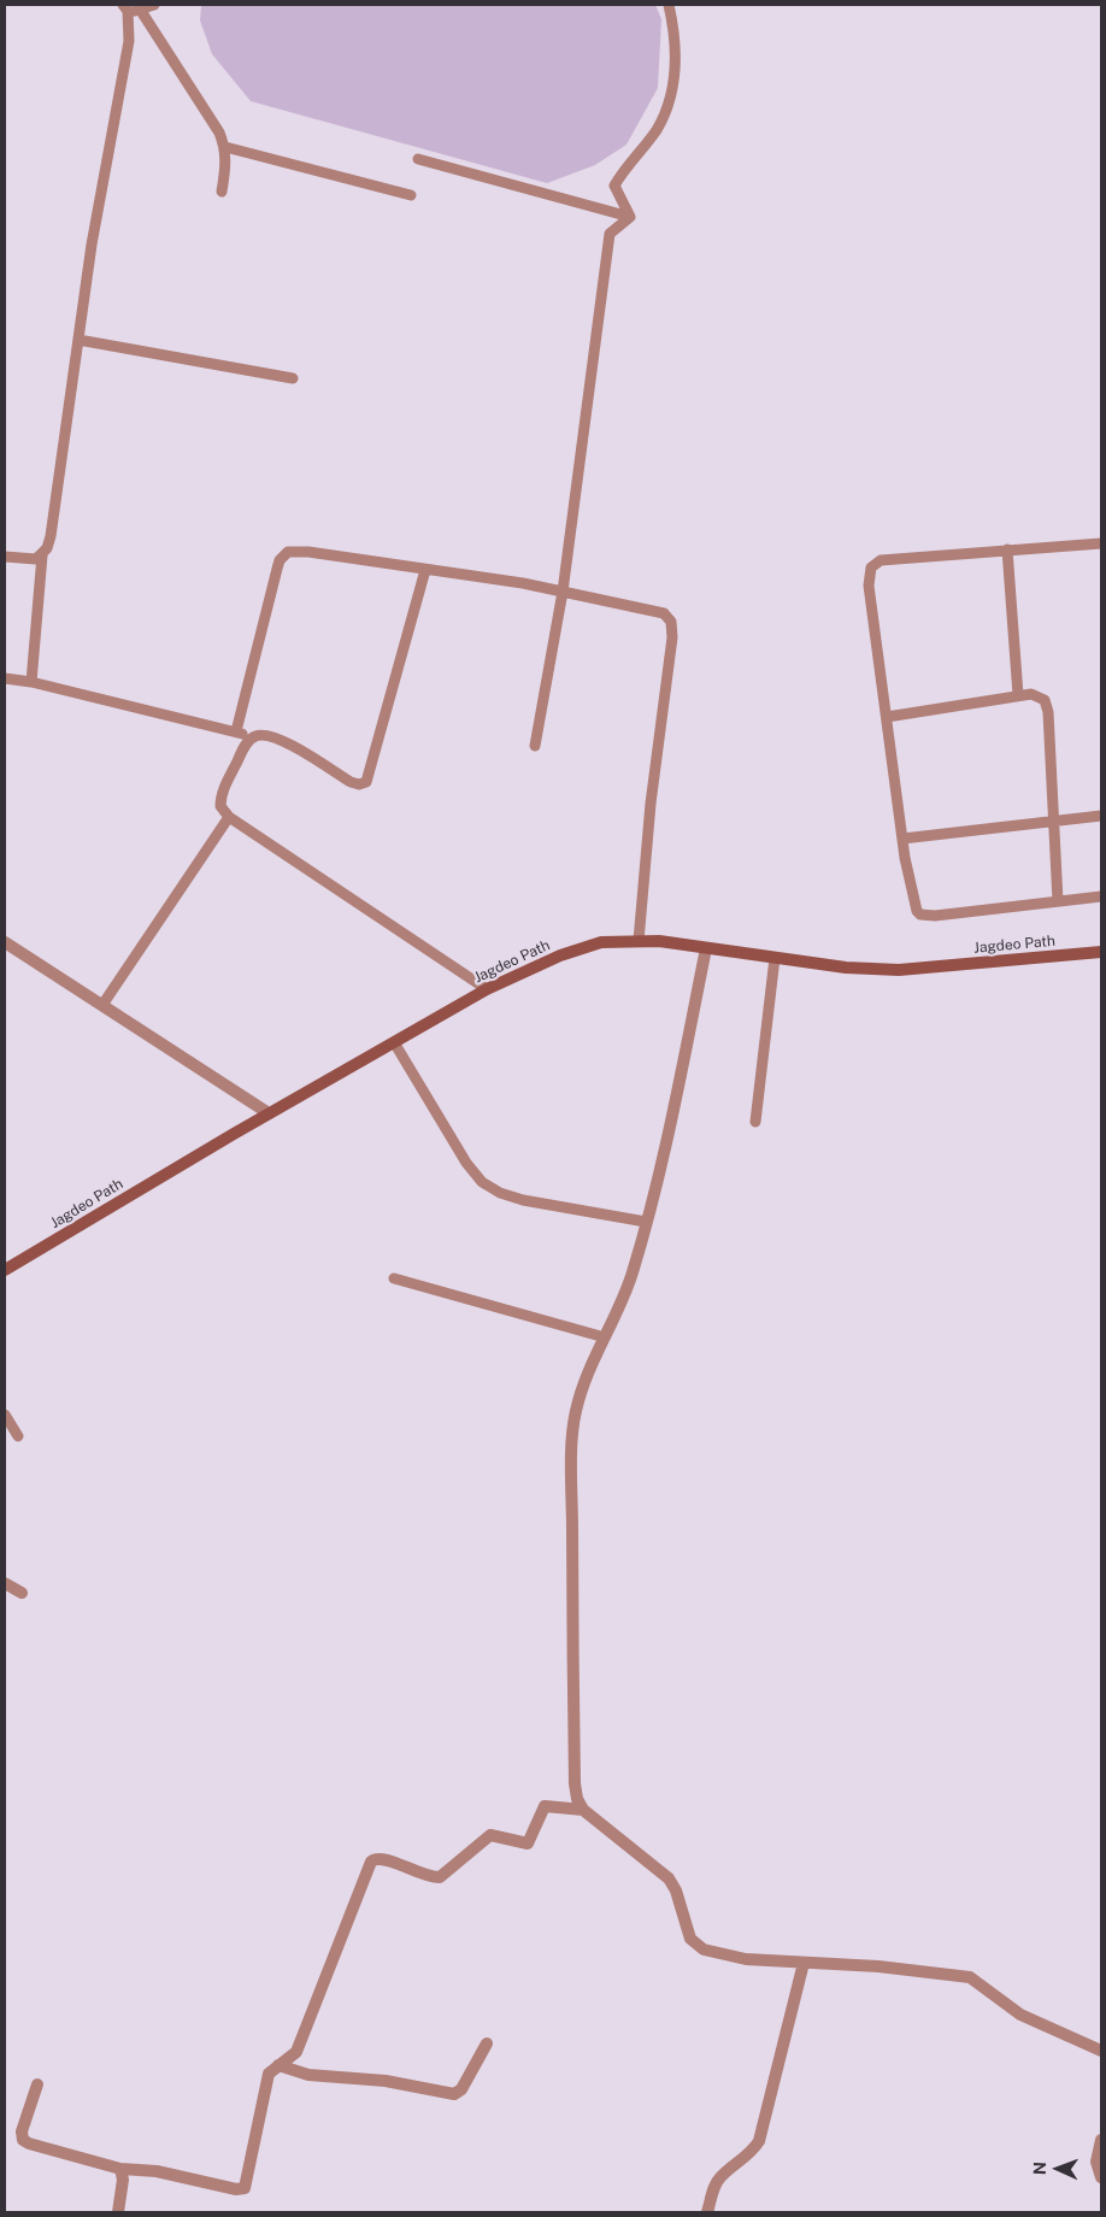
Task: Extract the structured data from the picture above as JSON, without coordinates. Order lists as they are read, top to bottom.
{
  "streets": {
    "main road": ["Jagdeo Path"]
  },
  "north": "left"
}
